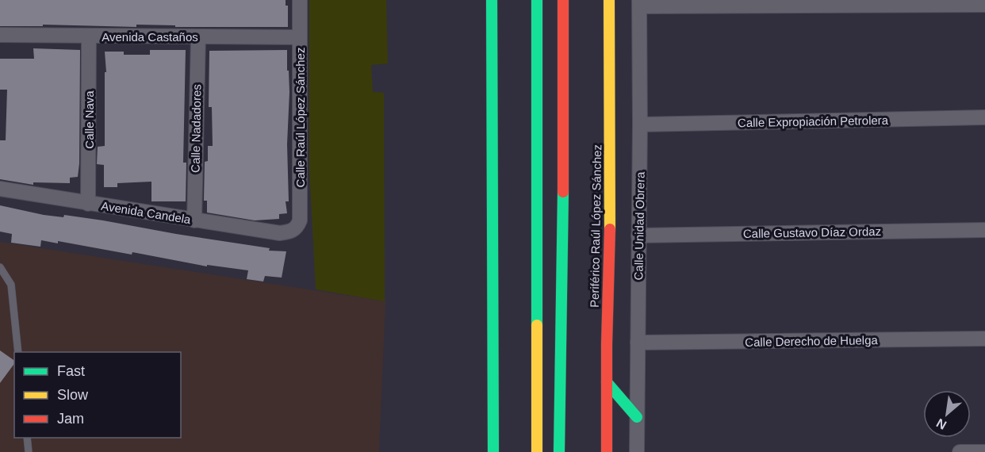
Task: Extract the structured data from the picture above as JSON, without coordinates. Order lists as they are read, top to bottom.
{
  "streets": {
    "main road": ["Periférico Raúl López Sánchez"],
    "street": [
      "Avenida Castaños",
      "Calle Raúl López Sánchez",
      "Calle Nava",
      "Calle Expropiación Petrolera",
      "Calle Nadadores",
      "Avenida Candela",
      "Calle Unidad Obrera",
      "Calle Gustavo Díaz Ordaz",
      "Calle Derecho de Huelga"
    ]
  },
  "crossings": [
    ["Avenida Castaños", "Calle Raúl López Sánchez"],
    ["Avenida Castaños", "Calle Nava"],
    ["Avenida Castaños", "Calle Nadadores"],
    ["Calle Raúl López Sánchez", "Avenida Candela"],
    ["Calle Nava", "Avenida Candela"],
    ["Calle Expropiación Petrolera", "Calle Unidad Obrera"],
    ["Calle Nadadores", "Avenida Candela"],
    ["Calle Unidad Obrera", "Calle Gustavo Díaz Ordaz"],
    ["Calle Unidad Obrera", "Calle Derecho de Huelga"]
  ],
  "legend": ["Fast", "Slow", "Jam"],
  "north": "bottom left"
}
